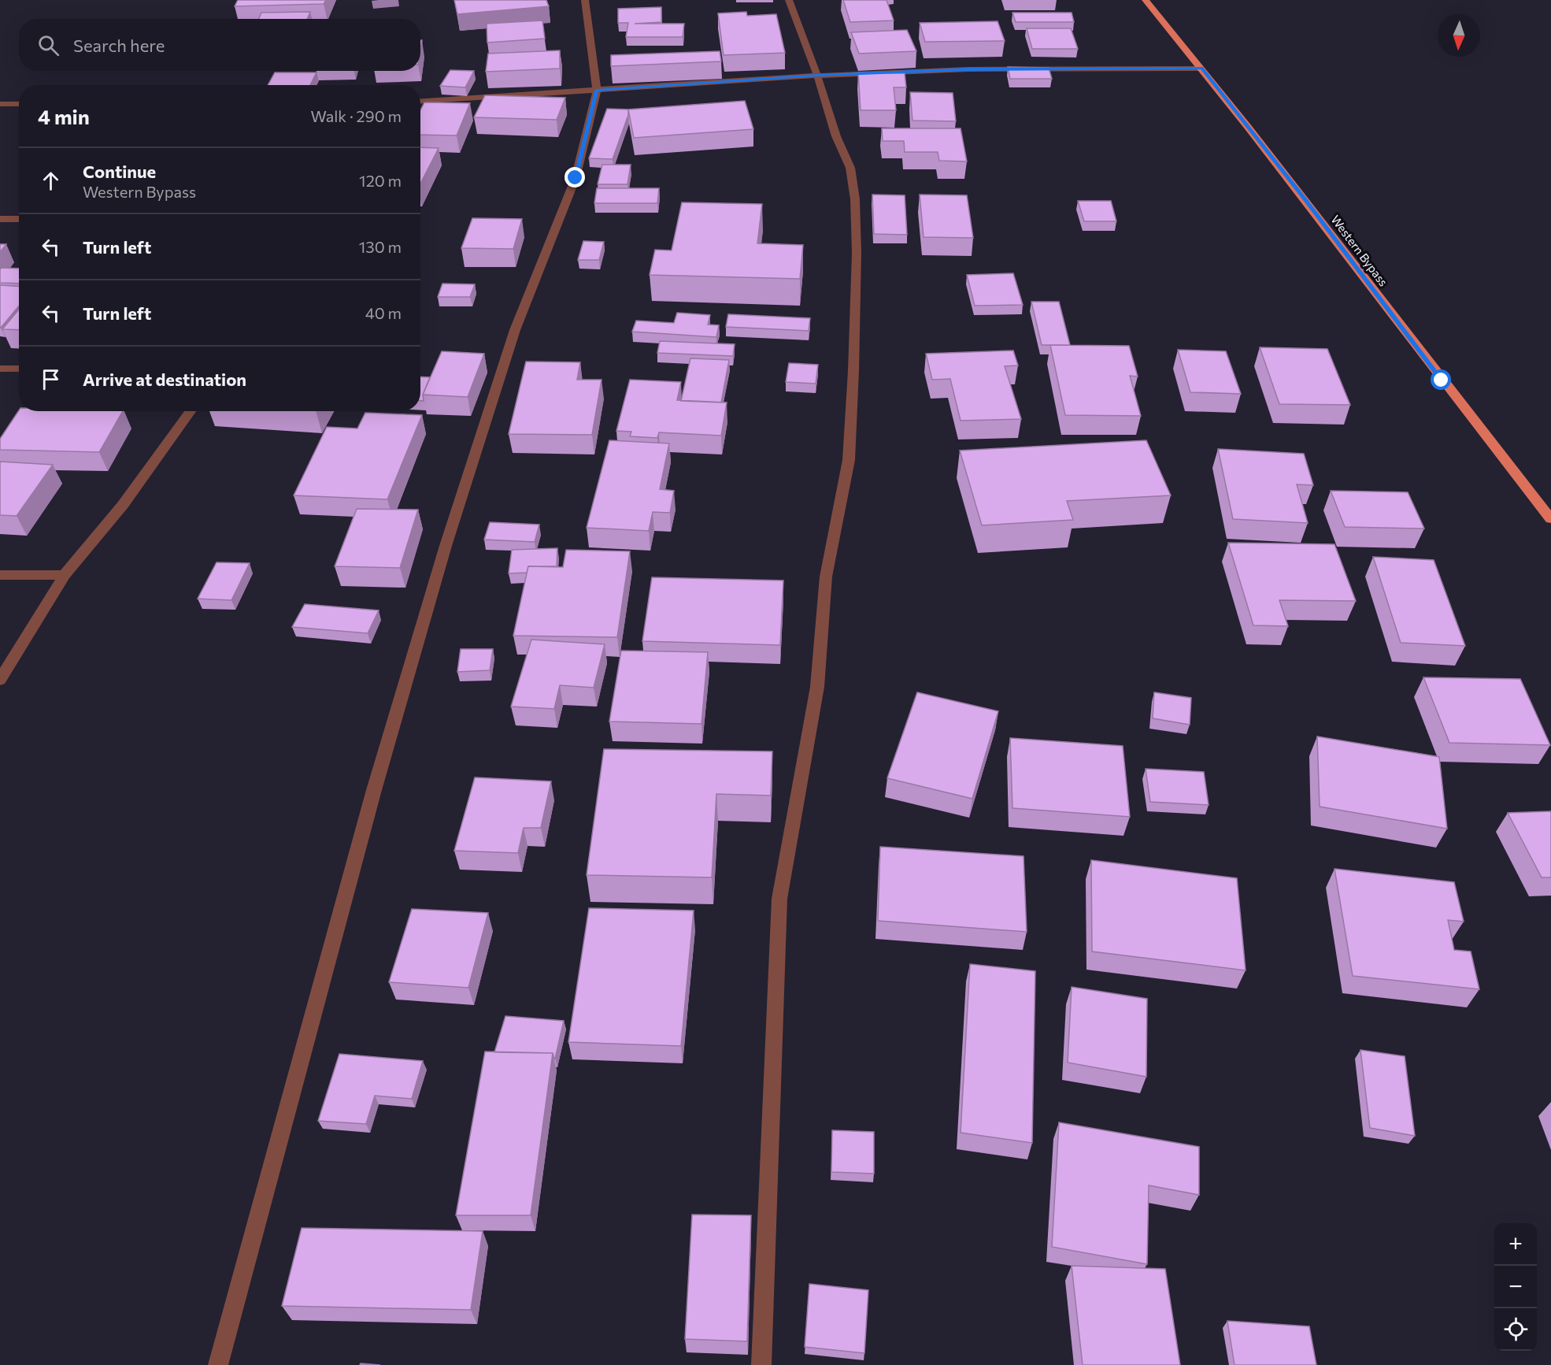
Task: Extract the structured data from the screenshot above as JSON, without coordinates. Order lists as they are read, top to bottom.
{
  "streets": {
    "main road": ["Western Bypass"]
  },
  "north": "bottom",
  "page": {
    "search": "Search here",
    "heading": ["4 min", "Walk · 290 m"],
    "list": [
      ["Continue", "Western Bypass", "120 m"],
      ["Turn left", "130 m"],
      ["Turn left", "40 m"],
      "Arrive at destination"
    ],
    "map_buttons": ["+", "−"]
  }
}
